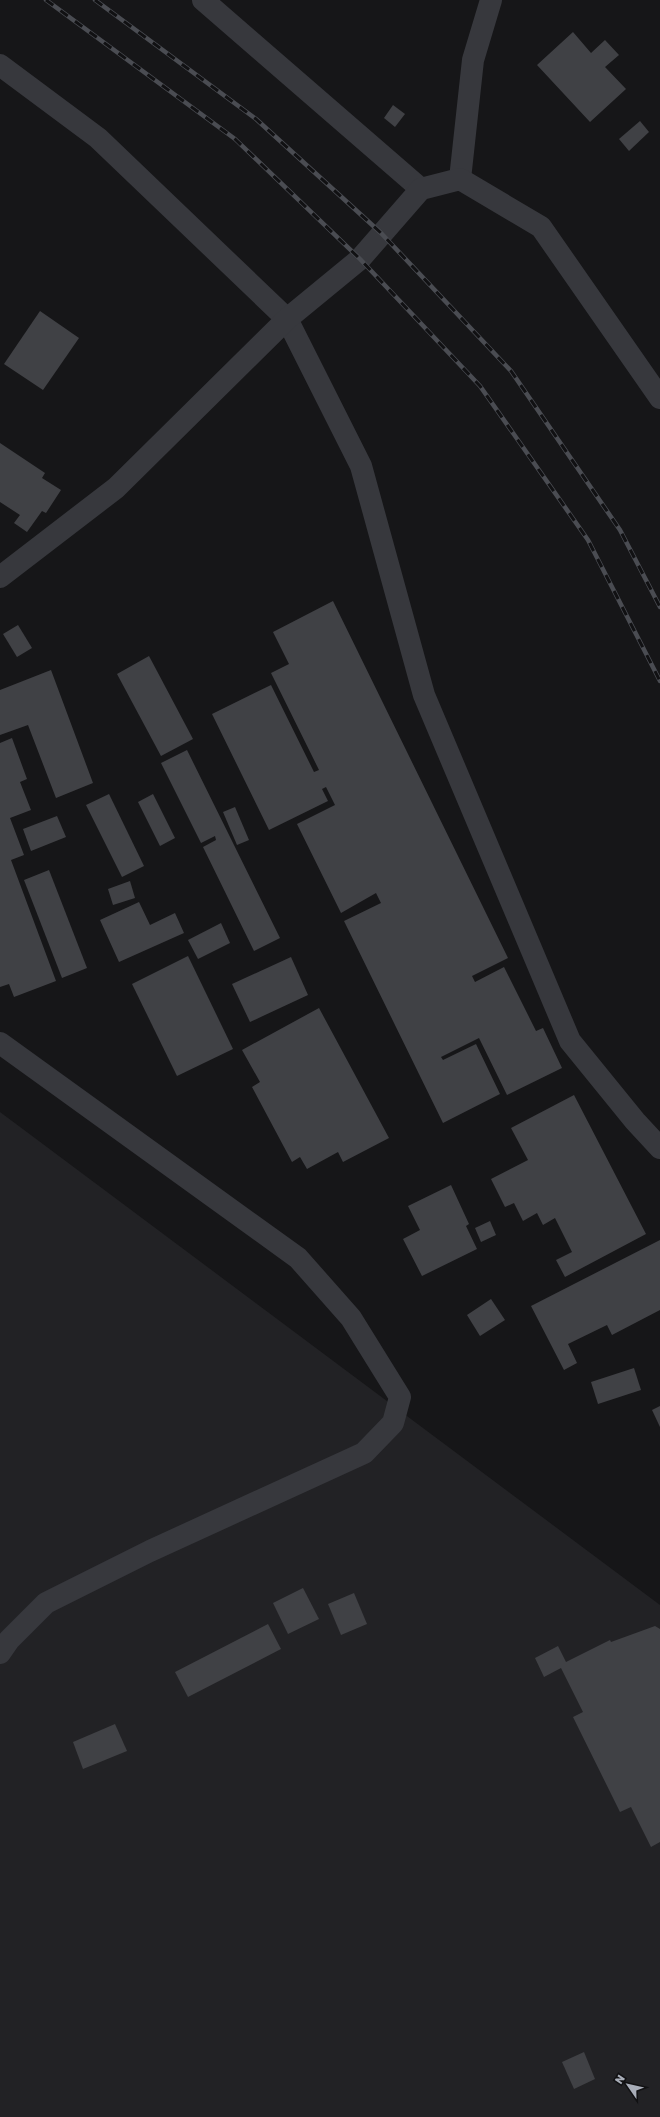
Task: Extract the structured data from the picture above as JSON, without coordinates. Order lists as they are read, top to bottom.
{
  "north": "top left"
}
